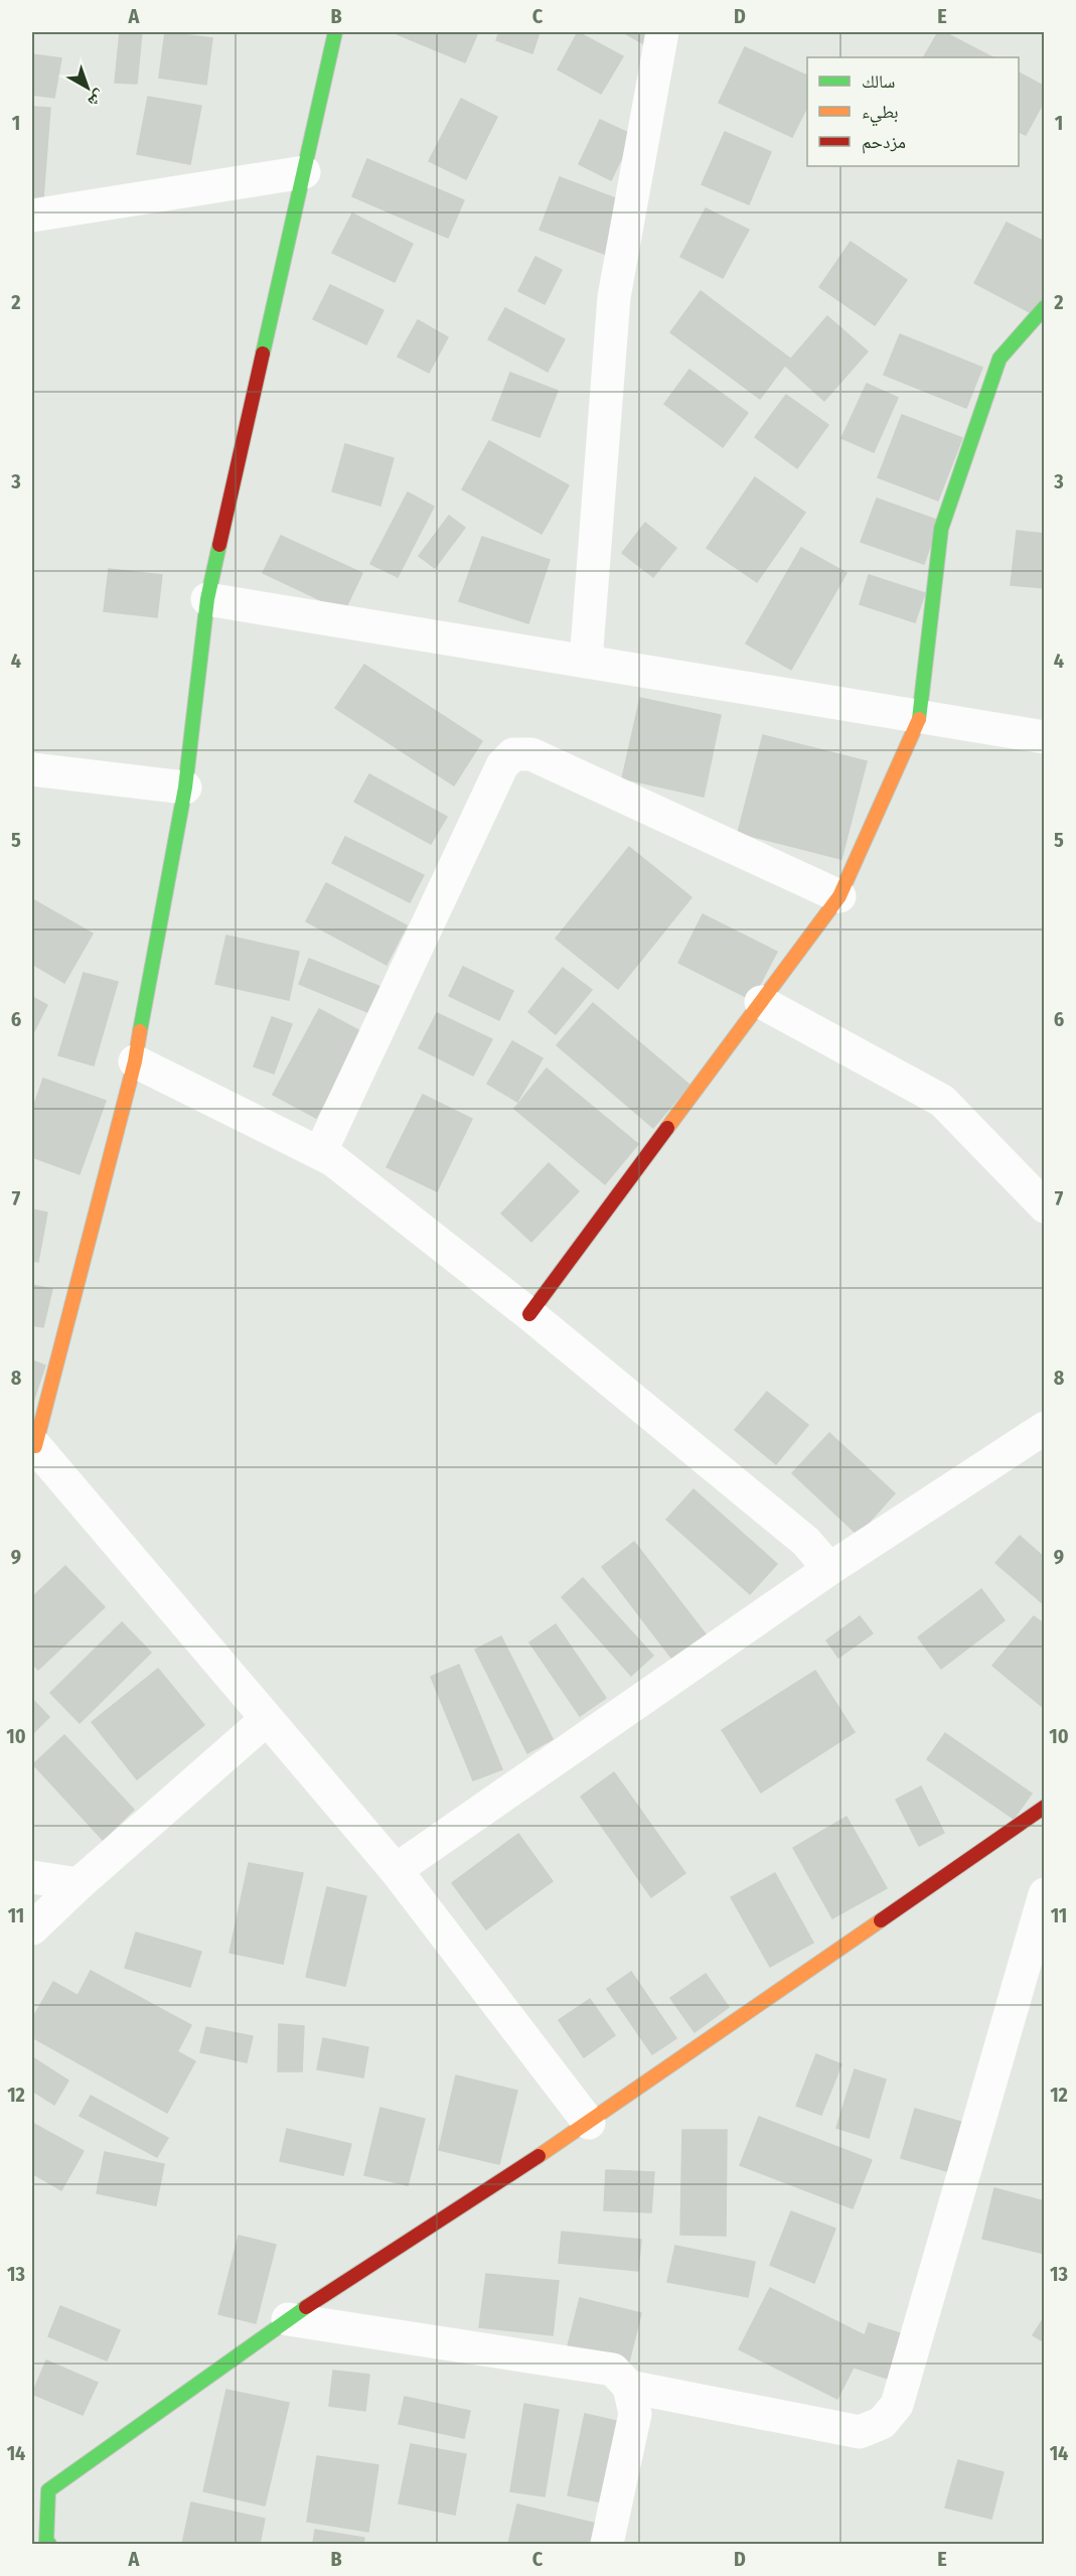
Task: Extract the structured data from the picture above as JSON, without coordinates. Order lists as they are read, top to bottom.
{
  "legend": ["سالك", "بطيء", "مزدحم"],
  "north": "bottom right",
  "grid": {
    "columns": [
      "A",
      "B",
      "C",
      "D",
      "E"
    ],
    "rows": [
      "1",
      "2",
      "3",
      "4",
      "5",
      "6",
      "7",
      "8",
      "9",
      "10",
      "11",
      "12",
      "13",
      "14"
    ]
  }
}
